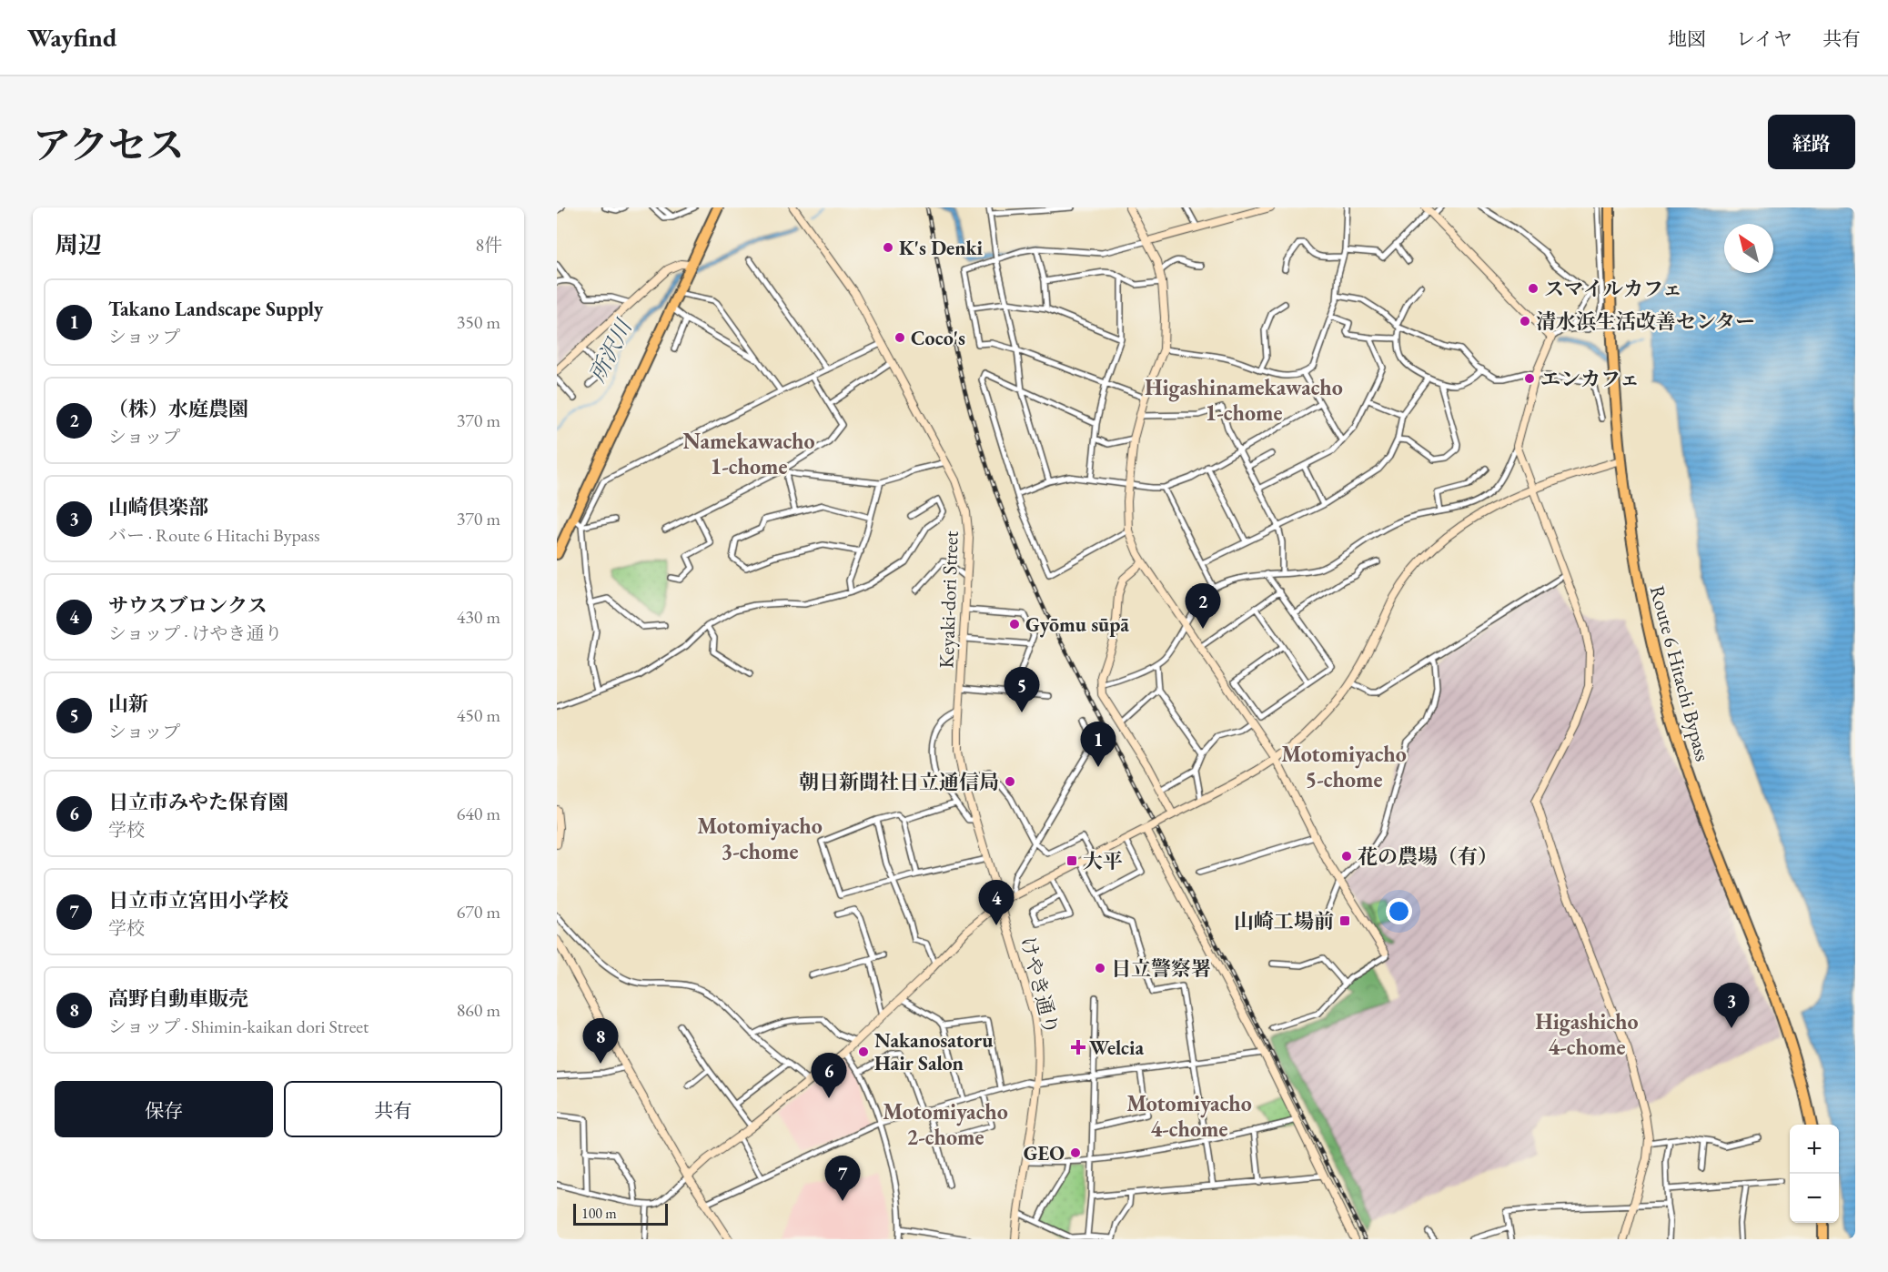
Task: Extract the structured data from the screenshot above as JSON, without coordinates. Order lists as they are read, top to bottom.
{
  "streets": {
    "highway": ["Route 6 Hitachi Bypass"],
    "street": ["Keyaki-dori Street", "けやき通り"]
  },
  "crossings": [
    ["Keyaki-dori Street", "けやき通り"]
  ],
  "districts": [
    "Higashinamekawacho 1-chome",
    "Namekawacho 1-chome",
    "Motomiyacho 5-chome",
    "Motomiyacho 3-chome",
    "Higashicho 4-chome",
    "Motomiyacho 4-chome",
    "Motomiyacho 2-chome"
  ],
  "water": ["所沢川"],
  "places": {
    "other": [
      "K's Denki",
      "スマイルカフェ",
      "清水浜生活改善センター",
      "Coco's",
      "エンカフェ",
      "Gyōmu sūpā",
      "朝日新聞社日立通信局",
      "花の農場（有）",
      "日立警察署",
      "Nakanosatoru Hair Salon",
      "GEO"
    ],
    "transit": ["大平", "山崎工場前"],
    "health": ["Welcia"]
  },
  "scale_bar": "100 m",
  "north": "top left",
  "page": {
    "header": "Wayfind",
    "nav": ["地図", "レイヤ", "共有"],
    "title": "アクセス",
    "buttons": [
      "経路",
      ["保存", "共有"]
    ],
    "heading": ["周辺", "8件"],
    "list": [
      {
        "mark": "1",
        "name": "Takano Landscape Supply",
        "note": "ショップ",
        "value": "350 m"
      },
      {
        "mark": "2",
        "name": "（株）水庭農園",
        "note": "ショップ",
        "value": "370 m"
      },
      {
        "mark": "3",
        "name": "山崎倶楽部",
        "note": "バー · Route 6 Hitachi Bypass",
        "value": "370 m"
      },
      {
        "mark": "4",
        "name": "サウスブロンクス",
        "note": "ショップ · けやき通り",
        "value": "430 m"
      },
      {
        "mark": "5",
        "name": "山新",
        "note": "ショップ",
        "value": "450 m"
      },
      {
        "mark": "6",
        "name": "日立市みやた保育園",
        "note": "学校",
        "value": "640 m"
      },
      {
        "mark": "7",
        "name": "日立市立宮田小学校",
        "note": "学校",
        "value": "670 m"
      },
      {
        "mark": "8",
        "name": "高野自動車販売",
        "note": "ショップ · Shimin-kaikan dori Street",
        "value": "860 m"
      }
    ],
    "pins": [
      "2",
      "5",
      "1",
      "4",
      "3",
      "8",
      "6",
      "7"
    ],
    "map_buttons": ["+", "−"],
    "scale": "100 m"
  }
}
